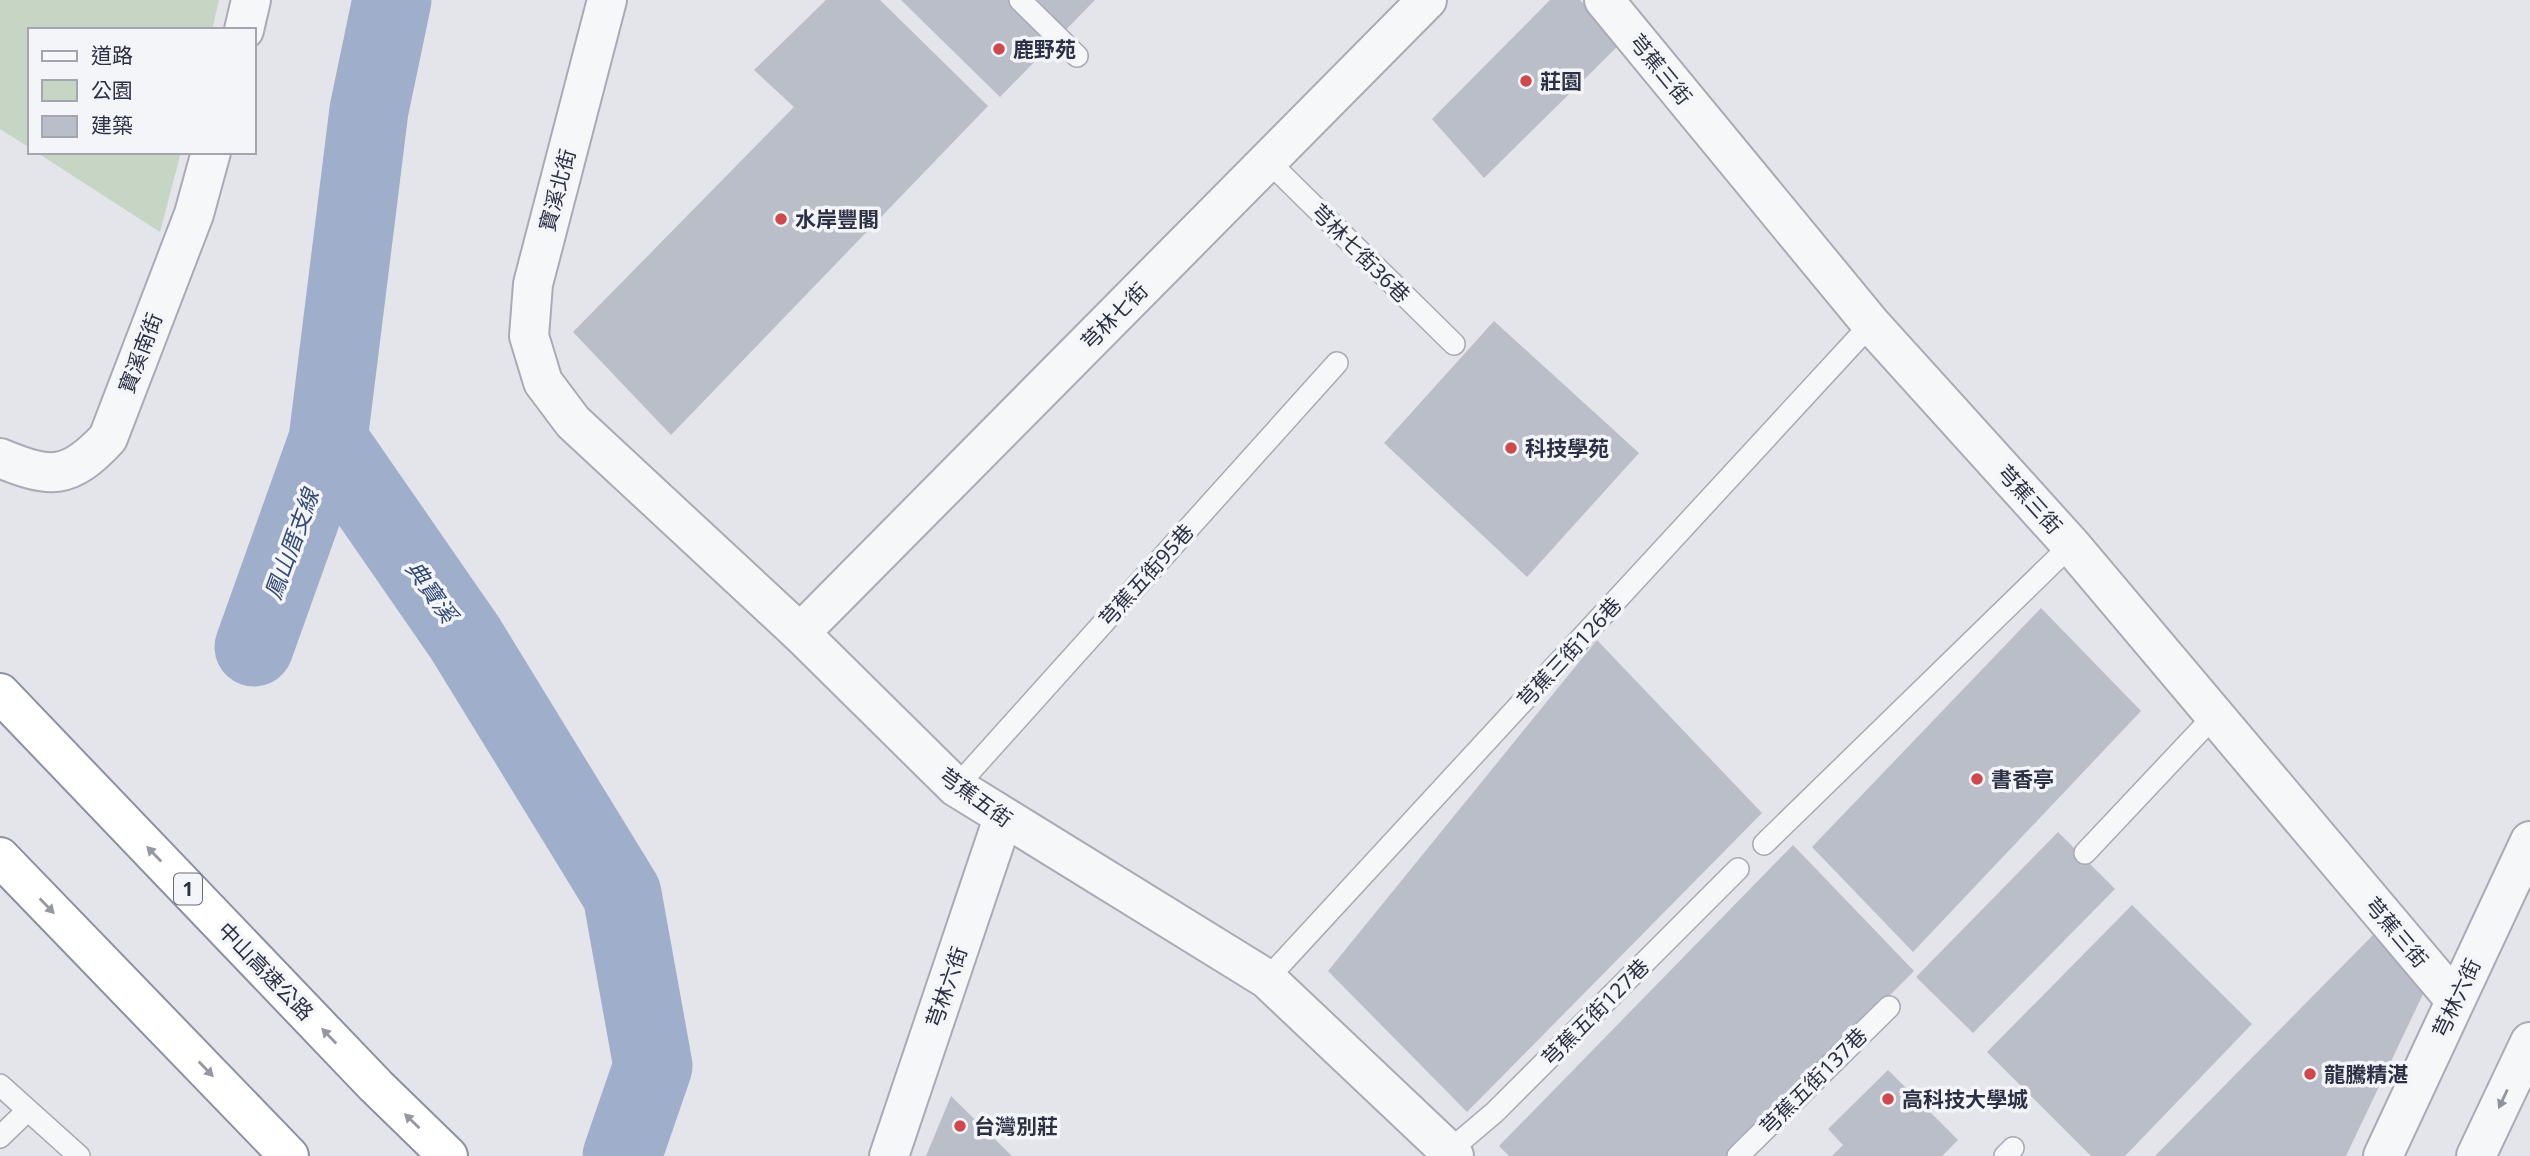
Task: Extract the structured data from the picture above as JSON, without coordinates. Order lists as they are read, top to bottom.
{
  "streets": {
    "highway": ["1", "中山高速公路"],
    "street": [
      "芎蕉三街",
      "寶溪北街",
      "芎林七街",
      "寶溪南街",
      "芎蕉五街",
      "芎林六街"
    ],
    "lane": [
      "芎林七街36巷",
      "芎蕉五街95巷",
      "芎蕉三街126巷",
      "芎蕉五街127巷",
      "芎蕉五街137巷"
    ]
  },
  "crossings": [
    ["芎蕉三街", "芎蕉三街126巷"],
    ["芎蕉三街", "芎林六街"],
    ["寶溪北街", "芎蕉五街"],
    ["芎林七街36巷", "芎林七街"],
    ["芎林七街", "芎蕉五街"],
    ["芎蕉五街95巷", "芎蕉五街"],
    ["芎蕉三街126巷", "芎蕉五街"],
    ["芎蕉五街", "芎林六街"],
    ["芎蕉五街", "芎蕉五街127巷"]
  ],
  "water": ["鳳山厝支線", "典寶溪"],
  "places": [
    "鹿野苑",
    "莊園",
    "水岸豐閣",
    "科技學苑",
    "書香亭",
    "龍騰精湛",
    "高科技大學城",
    "台灣別莊"
  ],
  "legend": ["道路", "公園", "建築"]
}
